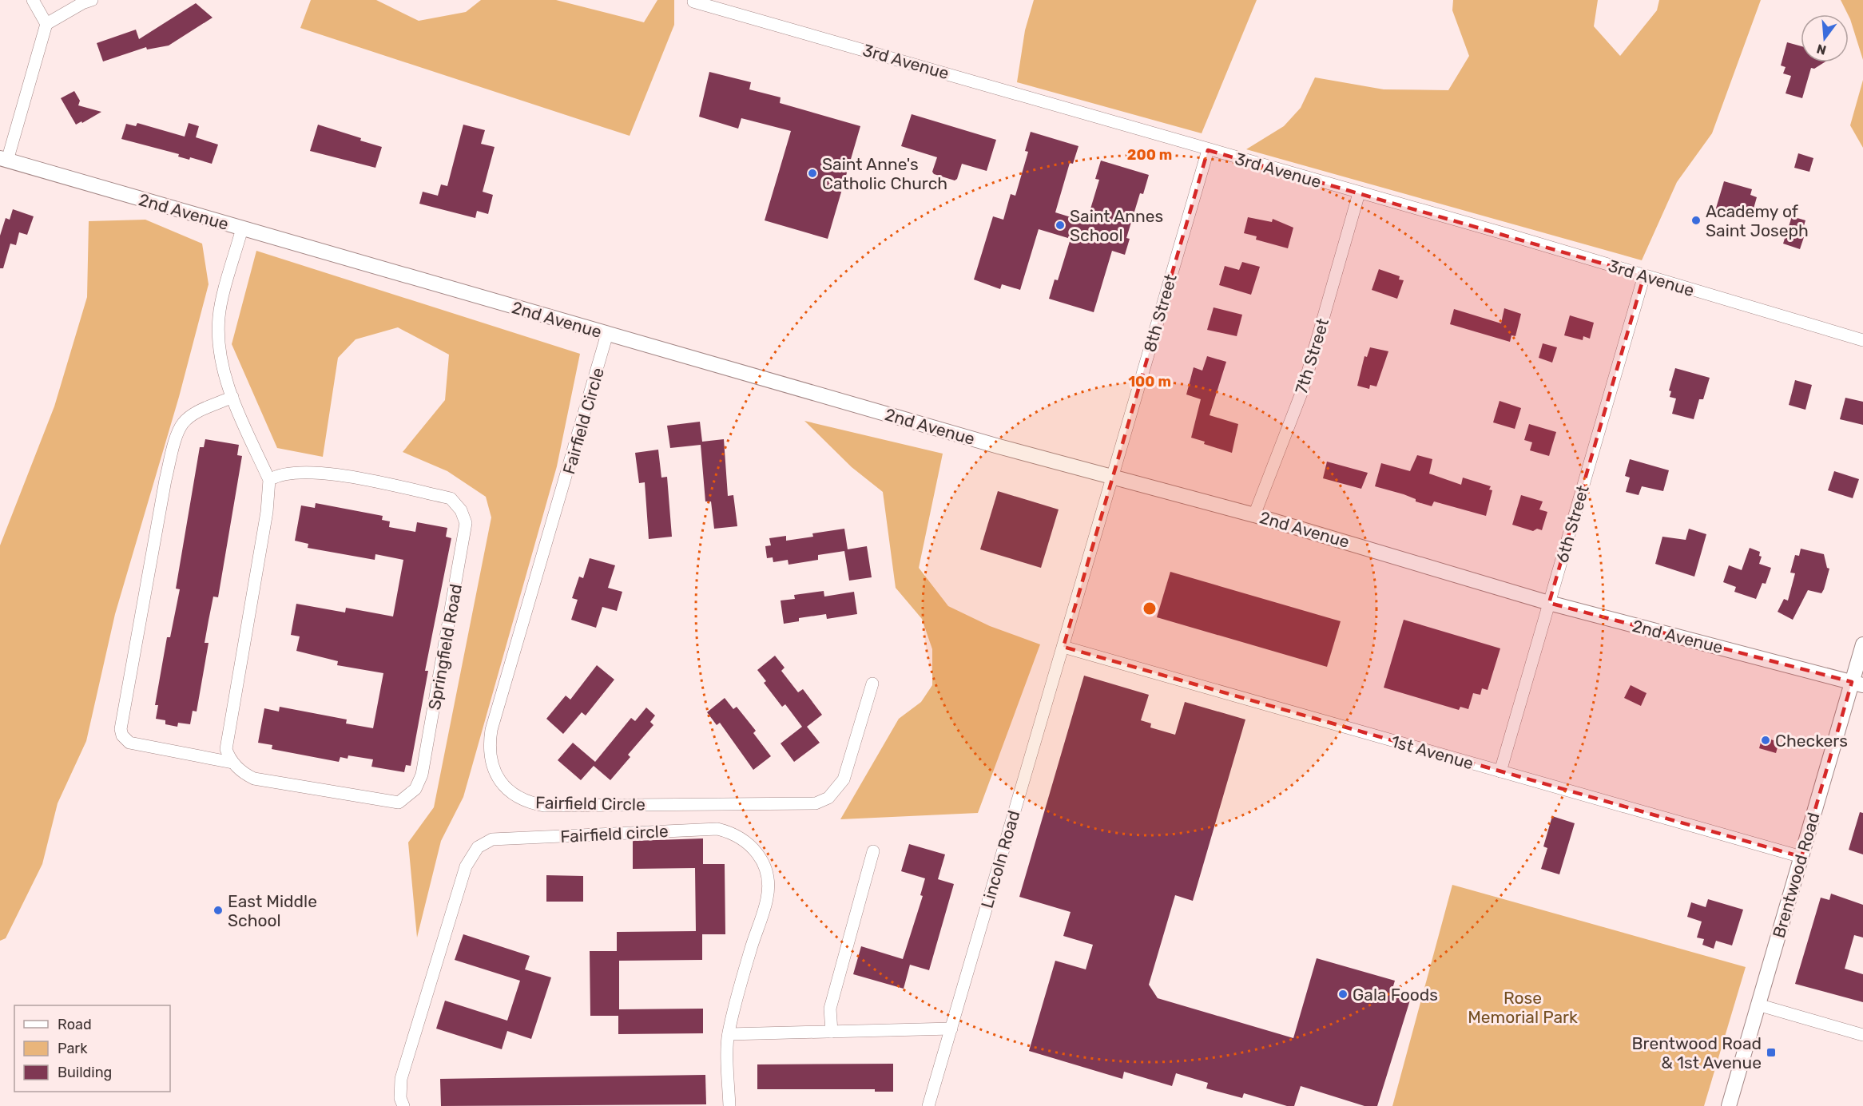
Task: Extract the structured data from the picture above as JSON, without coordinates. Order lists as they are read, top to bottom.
{
  "streets": {
    "street": [
      "3rd Avenue",
      "2nd Avenue",
      "8th Street",
      "7th Street",
      "Fairfield Circle",
      "6th Street",
      "Springfield Road",
      "1st Avenue",
      "Fairfield circle",
      "Lincoln Road",
      "Brentwood Road"
    ]
  },
  "crossings": [
    ["3rd Avenue", "8th Street"],
    ["3rd Avenue", "7th Street"],
    ["3rd Avenue", "6th Street"],
    ["2nd Avenue", "8th Street"],
    ["2nd Avenue", "7th Street"],
    ["2nd Avenue", "Fairfield Circle"],
    ["2nd Avenue", "6th Street"],
    ["2nd Avenue", "Lincoln Road"],
    ["2nd Avenue", "Brentwood Road"],
    ["8th Street", "Lincoln Road"],
    ["6th Street", "1st Avenue"],
    ["1st Avenue", "Lincoln Road"],
    ["1st Avenue", "Brentwood Road"]
  ],
  "parks": ["Rose Memorial Park"],
  "places": {
    "other": [
      "Saint Anne's Catholic Church",
      "Academy of Saint Joseph",
      "Saint Annes School",
      "Checkers",
      "East Middle School",
      "Gala Foods"
    ],
    "transit": ["Brentwood Road & 1st Avenue"]
  },
  "legend": ["Road", "Park", "Building"],
  "north": "bottom",
  "rings": ["200 m", "100 m"]
}
